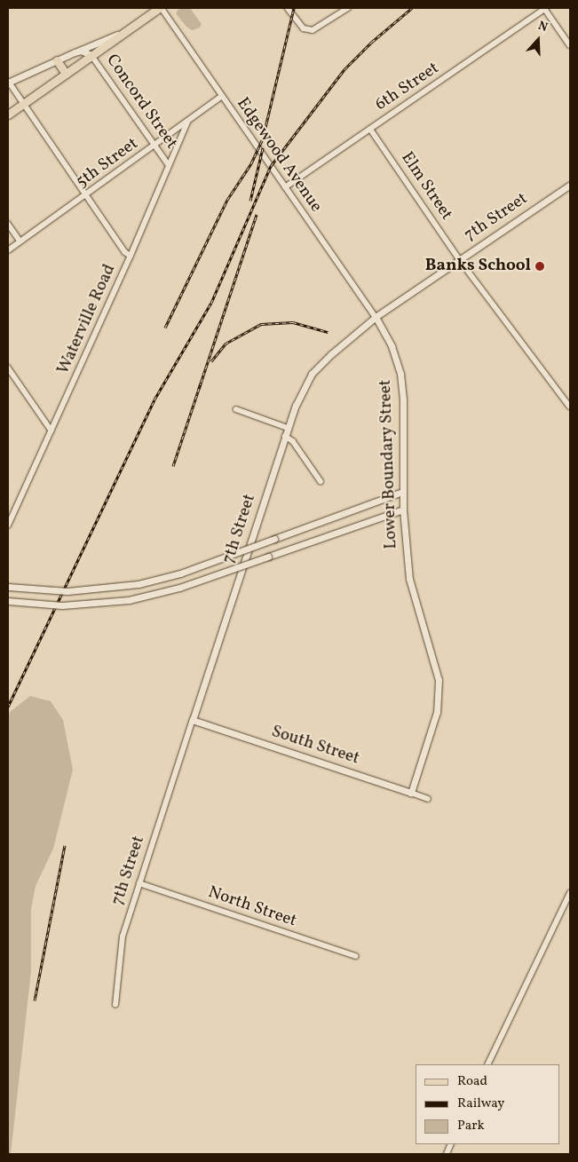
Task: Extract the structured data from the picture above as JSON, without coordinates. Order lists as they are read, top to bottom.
{
  "streets": {
    "street": [
      "6th Street",
      "Concord Street",
      "Edgewood Avenue",
      "5th Street",
      "Elm Street",
      "7th Street",
      "Waterville Road",
      "Lower Boundary Street",
      "South Street",
      "North Street"
    ]
  },
  "crossings": [
    ["6th Street", "Edgewood Avenue"],
    ["6th Street", "Elm Street"],
    ["Concord Street", "5th Street"],
    ["Concord Street", "Waterville Road"],
    ["Edgewood Avenue", "5th Street"],
    ["Edgewood Avenue", "7th Street"],
    ["Edgewood Avenue", "Lower Boundary Street"],
    ["5th Street", "Waterville Road"],
    ["Elm Street", "7th Street"],
    ["7th Street", "Lower Boundary Street"],
    ["7th Street", "South Street"],
    ["7th Street", "North Street"],
    ["Lower Boundary Street", "South Street"]
  ],
  "places": ["Banks School"],
  "legend": ["Road", "Railway", "Park"],
  "north": "top"
}
